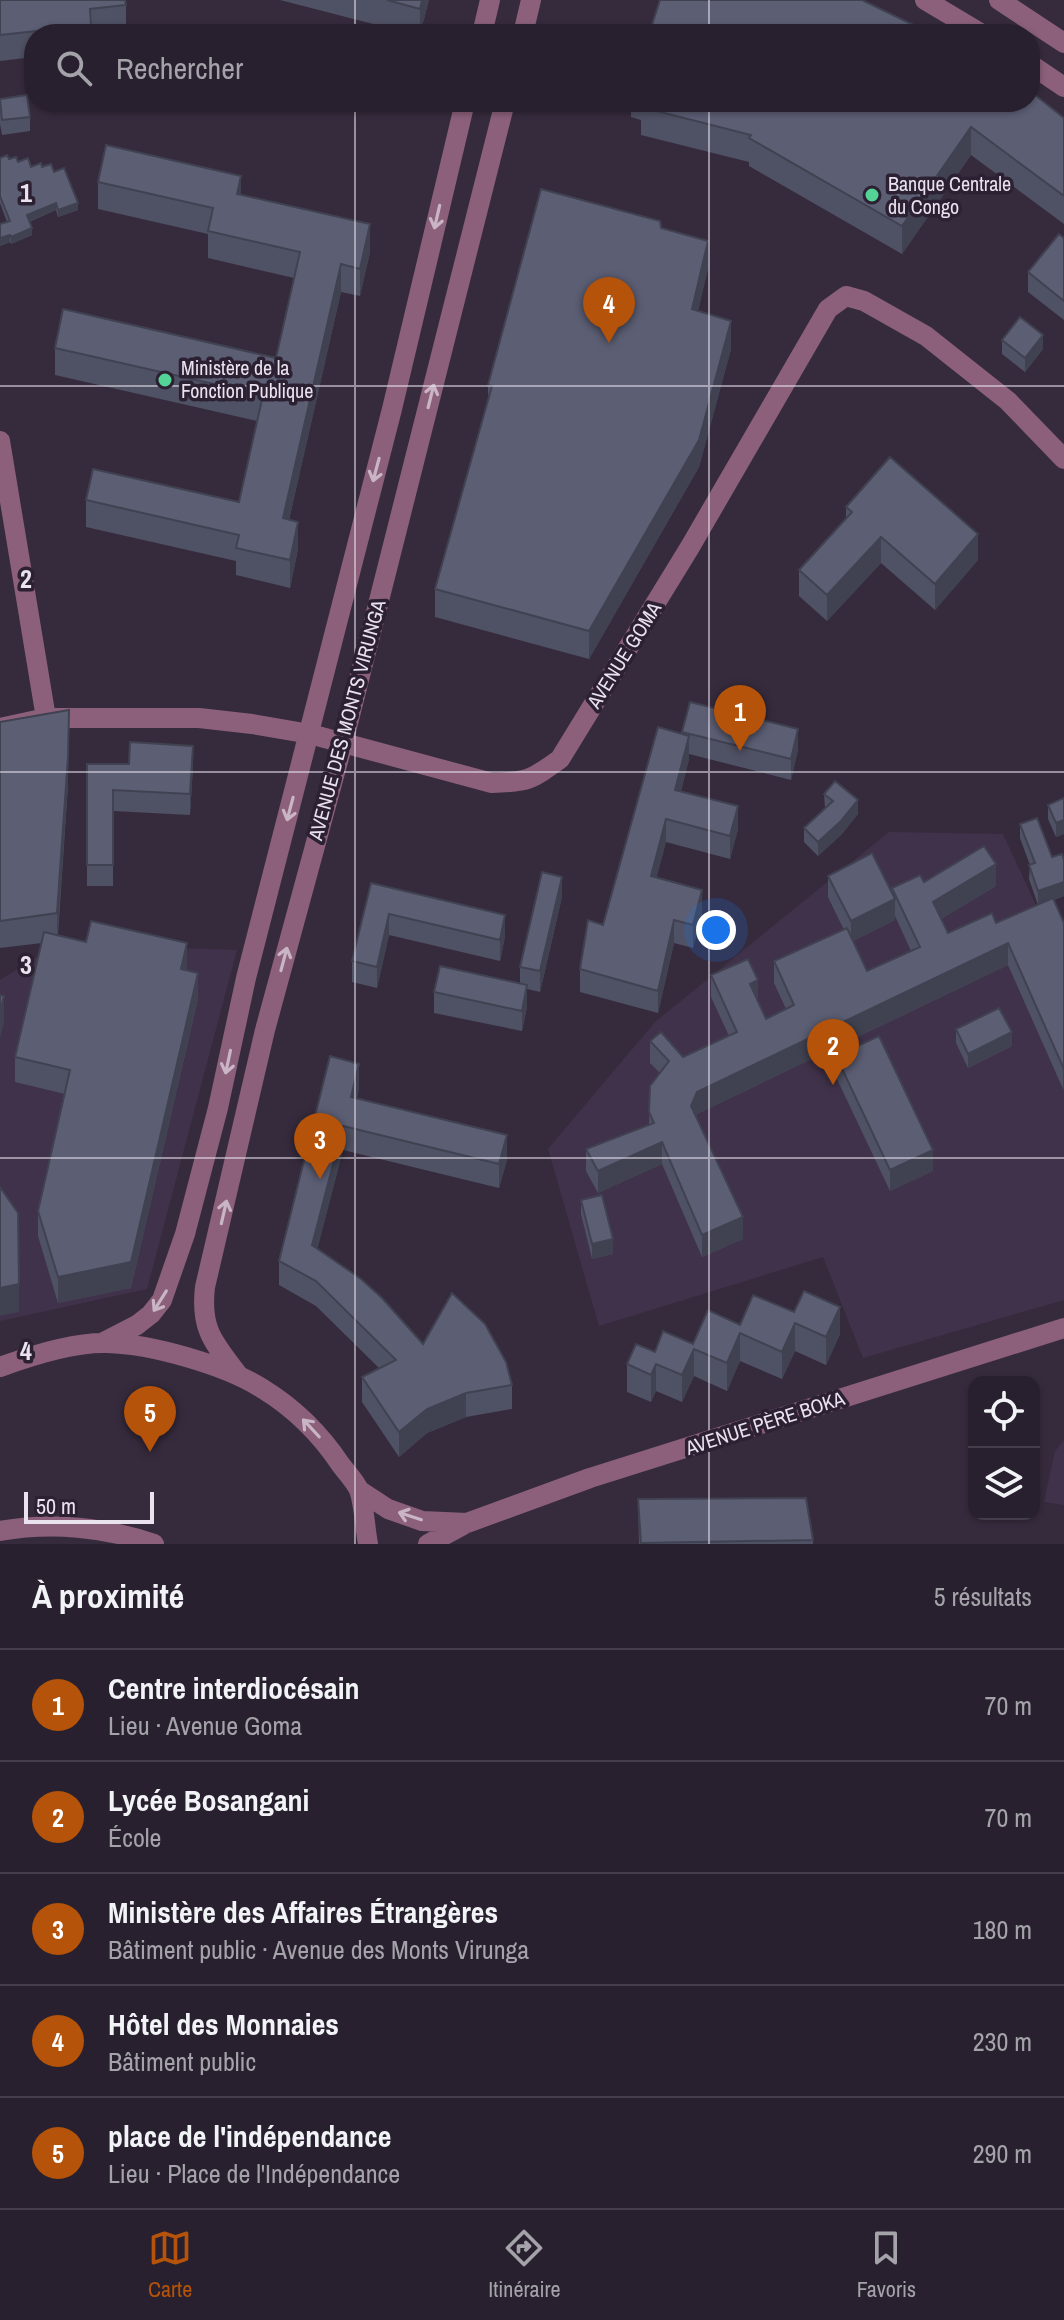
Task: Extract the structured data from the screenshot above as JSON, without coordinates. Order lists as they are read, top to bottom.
{
  "streets": {
    "street": ["AVENUE GOMA", "AVENUE DES MONTS VIRUNGA", "AVENUE PÈRE BOKA"]
  },
  "crossings": [
    ["AVENUE GOMA", "AVENUE DES MONTS VIRUNGA"]
  ],
  "places": ["Banque Centrale du Congo", "Ministère de la Fonction Publique"],
  "scale_bar": "50 m",
  "page": {
    "search": "Rechercher",
    "pins": [
      "4",
      "1",
      "2",
      "3",
      "5"
    ],
    "scale": "50 m",
    "heading": ["À proximité", "5 résultats"],
    "list": [
      {
        "mark": "1",
        "name": "Centre interdiocésain",
        "note": "Lieu · Avenue Goma",
        "value": "70 m"
      },
      {
        "mark": "2",
        "name": "Lycée Bosangani",
        "note": "École",
        "value": "70 m"
      },
      {
        "mark": "3",
        "name": "Ministère des Affaires Étrangères",
        "note": "Bâtiment public · Avenue des Monts Virunga",
        "value": "180 m"
      },
      {
        "mark": "4",
        "name": "Hôtel des Monnaies",
        "note": "Bâtiment public",
        "value": "230 m"
      },
      {
        "mark": "5",
        "name": "place de l'indépendance",
        "note": "Lieu · Place de l'Indépendance",
        "value": "290 m"
      }
    ],
    "nav": ["Carte", "Itinéraire", "Favoris"]
  },
  "grid": {
    "rows": [
      "1",
      "2",
      "3",
      "4"
    ]
  }
}
